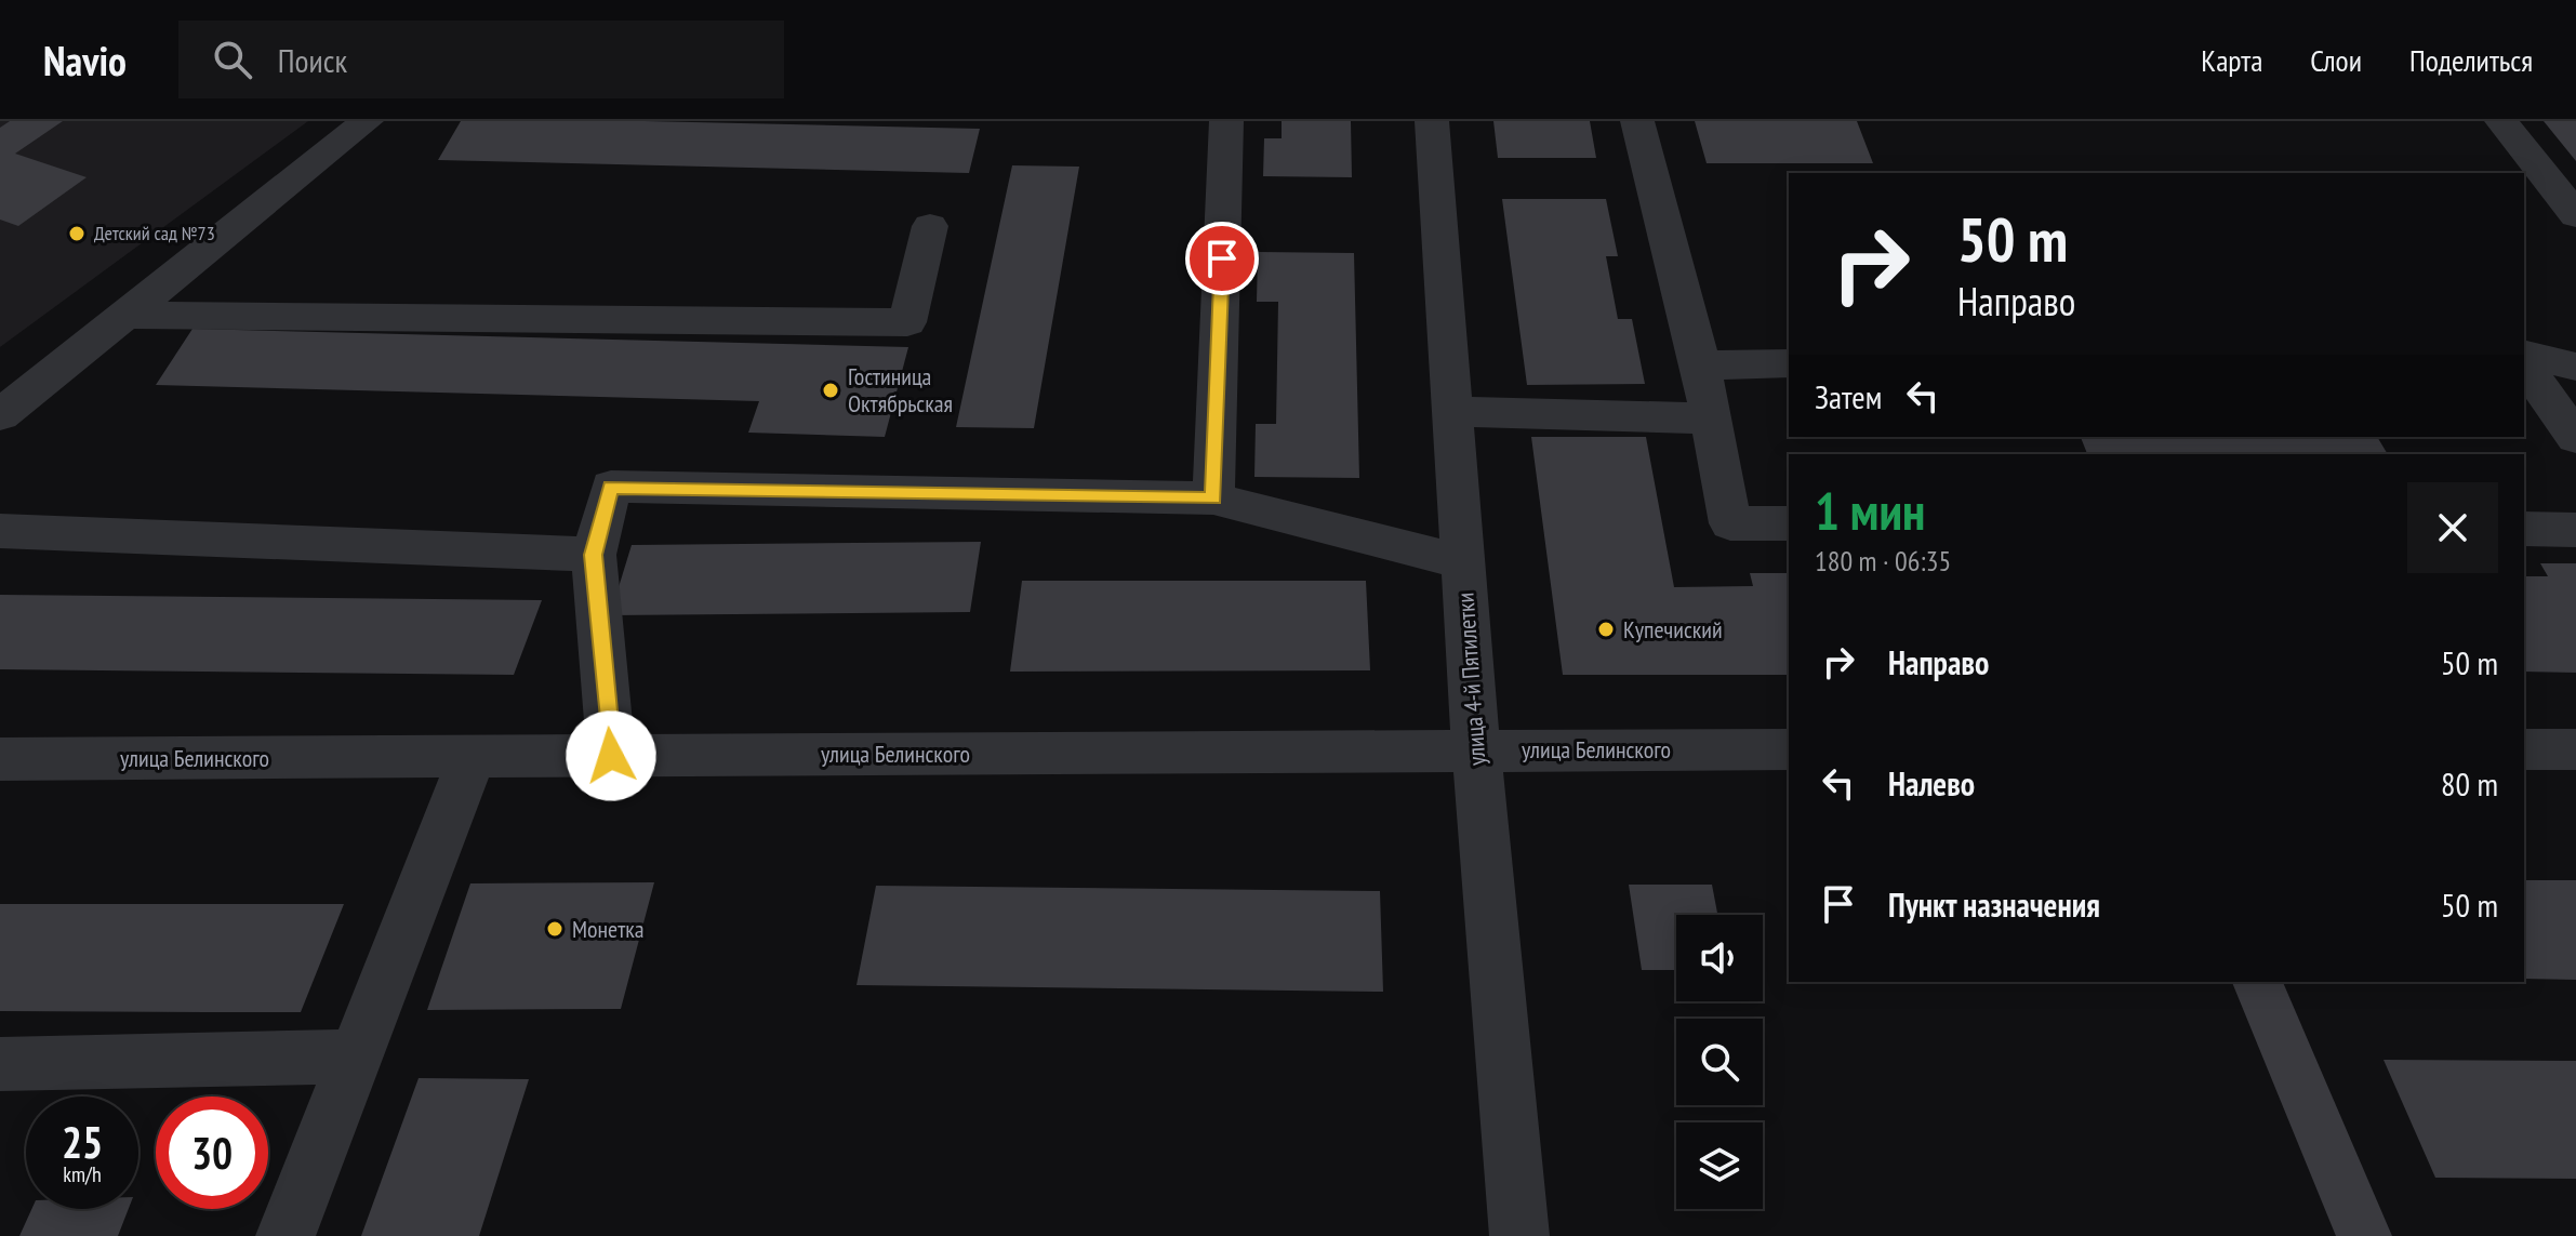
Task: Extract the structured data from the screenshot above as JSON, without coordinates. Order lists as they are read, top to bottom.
{
  "streets": {
    "street": ["улица 4-й Пятилетки", "улица Белинского"]
  },
  "crossings": [
    ["улица 4-й Пятилетки", "улица Белинского"]
  ],
  "places": [
    "Детский сад №73",
    "Гостиница Октябрьская",
    "Купечиский",
    "Монетка"
  ],
  "page": {
    "header": "Navio",
    "search": "Поиск",
    "nav": ["Карта", "Слои", "Поделиться"],
    "turn": ["50 m", "Направо"],
    "then": "Затем",
    "heading": ["1 мин", "180 m · 06:35"],
    "list": [
      {
        "name": "Направо",
        "value": "50 m"
      },
      {
        "name": "Налево",
        "value": "80 m"
      },
      {
        "name": "Пункт назначения",
        "value": "50 m"
      }
    ],
    "speed": "25 km/h",
    "limit": "30"
  }
}
